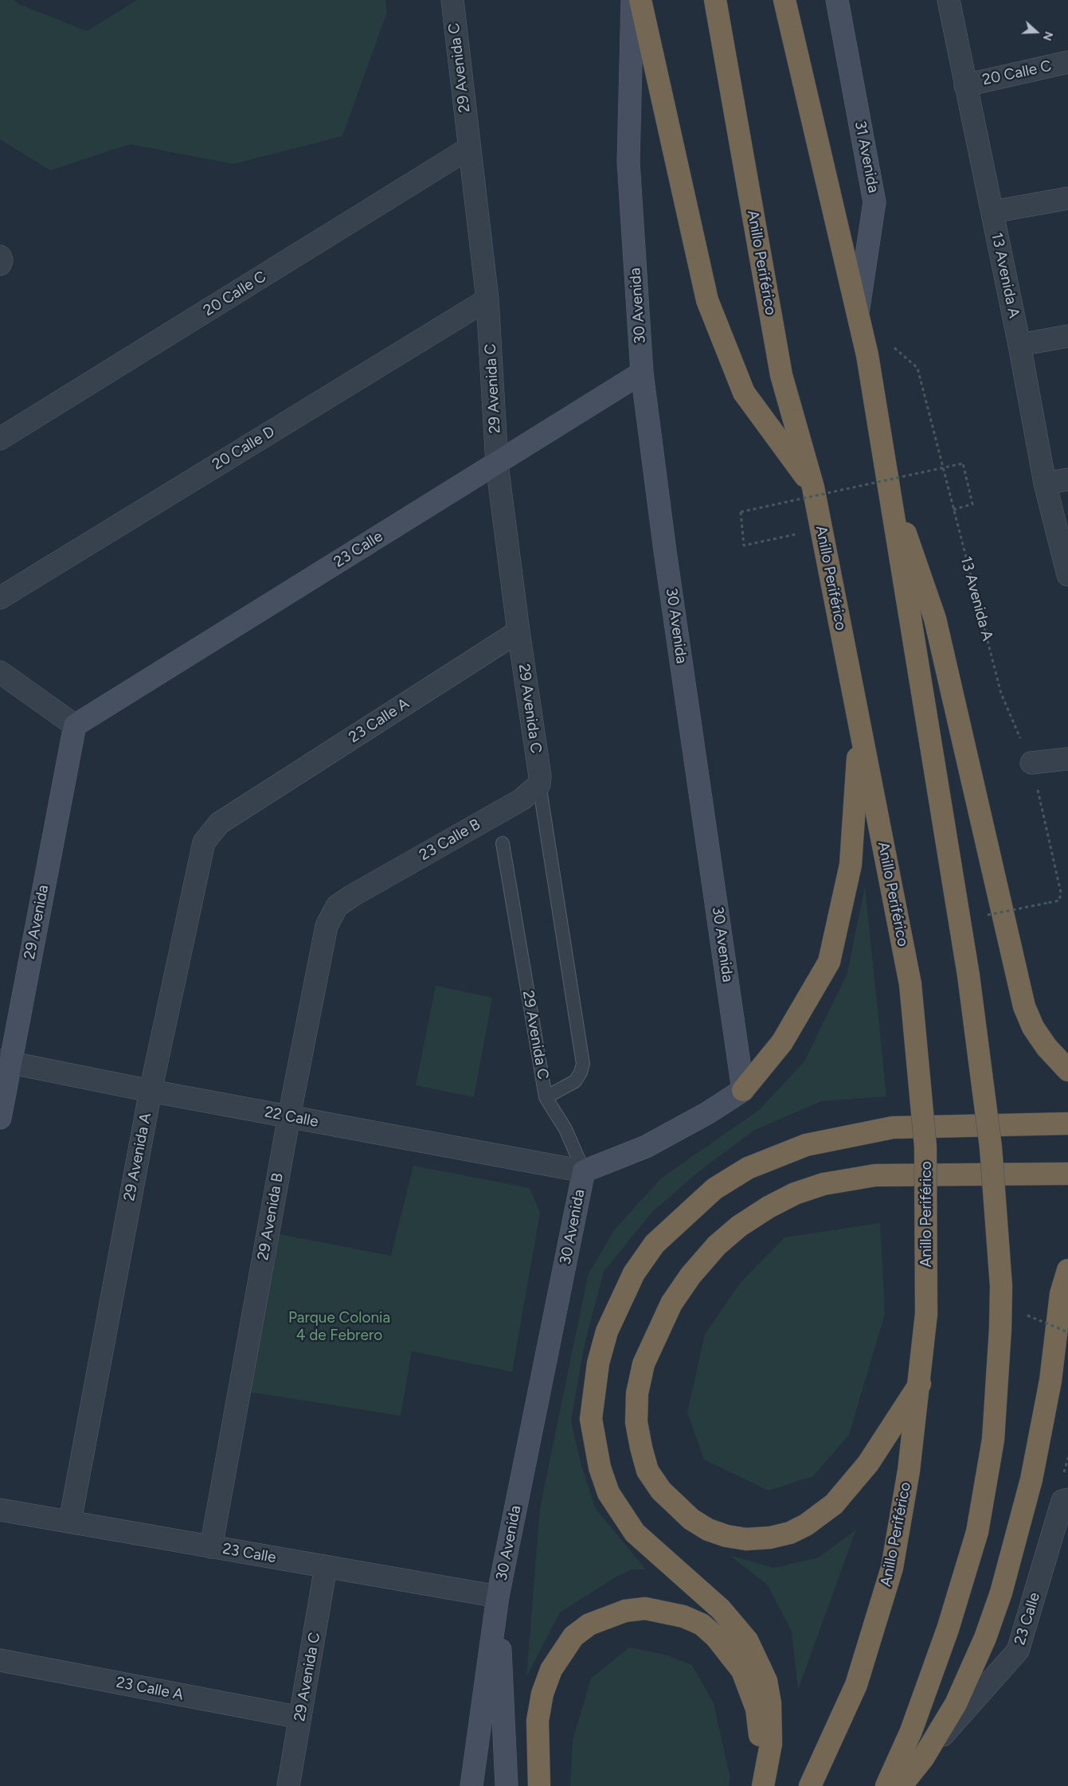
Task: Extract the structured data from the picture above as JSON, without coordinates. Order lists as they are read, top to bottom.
{
  "streets": {
    "highway": ["Anillo Periférico"],
    "street": [
      "29 Avenida C",
      "20 Calle C",
      "31 Avenida",
      "13 Avenida A",
      "30 Avenida",
      "20 Calle D",
      "23 Calle",
      "23 Calle A",
      "23 Calle B",
      "29 Avenida",
      "22 Calle",
      "29 Avenida A",
      "29 Avenida B"
    ]
  },
  "crossings": [
    ["29 Avenida C", "20 Calle C"],
    ["29 Avenida C", "30 Avenida"],
    ["29 Avenida C", "20 Calle D"],
    ["29 Avenida C", "23 Calle"],
    ["29 Avenida C", "23 Calle A"],
    ["29 Avenida C", "23 Calle B"],
    ["29 Avenida C", "22 Calle"],
    ["20 Calle C", "13 Avenida A"],
    ["30 Avenida", "23 Calle"],
    ["30 Avenida", "22 Calle"],
    ["23 Calle", "29 Avenida"],
    ["23 Calle", "29 Avenida A"],
    ["23 Calle", "29 Avenida B"],
    ["23 Calle A", "29 Avenida A"],
    ["23 Calle B", "29 Avenida B"],
    ["29 Avenida", "22 Calle"],
    ["22 Calle", "29 Avenida A"],
    ["22 Calle", "29 Avenida B"]
  ],
  "parks": ["Parque Colonia 4 de Febrero"],
  "north": "right"
}
